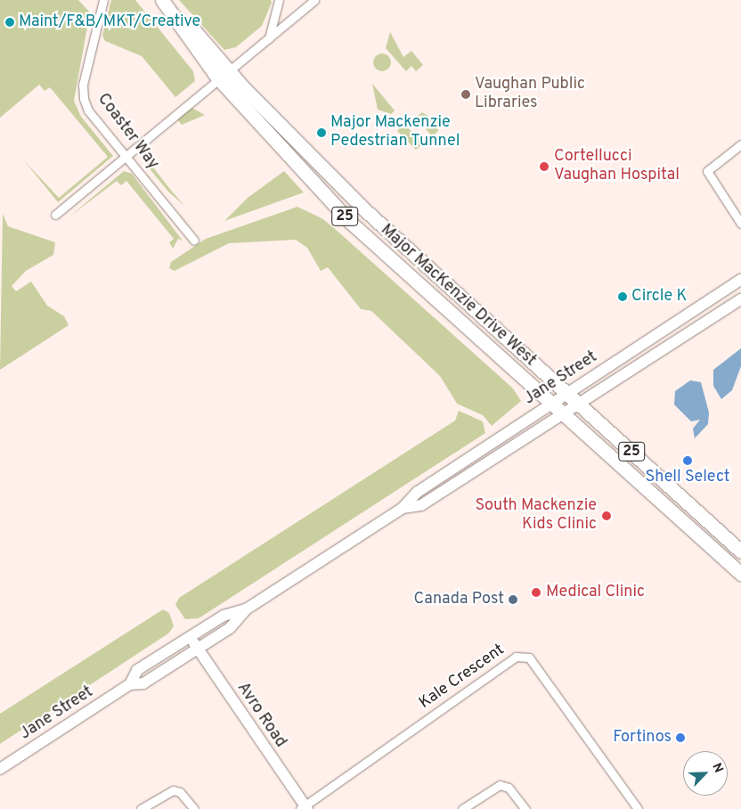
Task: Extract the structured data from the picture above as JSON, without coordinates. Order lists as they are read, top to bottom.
{
  "streets": {
    "main road": [
      "25",
      "Major MacKenzie Drive West",
      "Jane Street",
      "Avro Road"
    ],
    "street": ["Coaster Way", "Kale Crescent"]
  },
  "crossings": [
    ["Major MacKenzie Drive West", "Jane Street"],
    ["Jane Street", "Avro Road"],
    ["Kale Crescent", "Avro Road"]
  ],
  "places": [
    "Maint/F&B/MKT/Creative",
    "Vaughan Public Libraries",
    "Major Mackenzie Pedestrian Tunnel",
    "Cortellucci Vaughan Hospital",
    "Circle K",
    "Shell Select",
    "South Mackenzie Kids Clinic",
    "Medical Clinic",
    "Canada Post",
    "Fortinos"
  ],
  "north": "top right"
}
